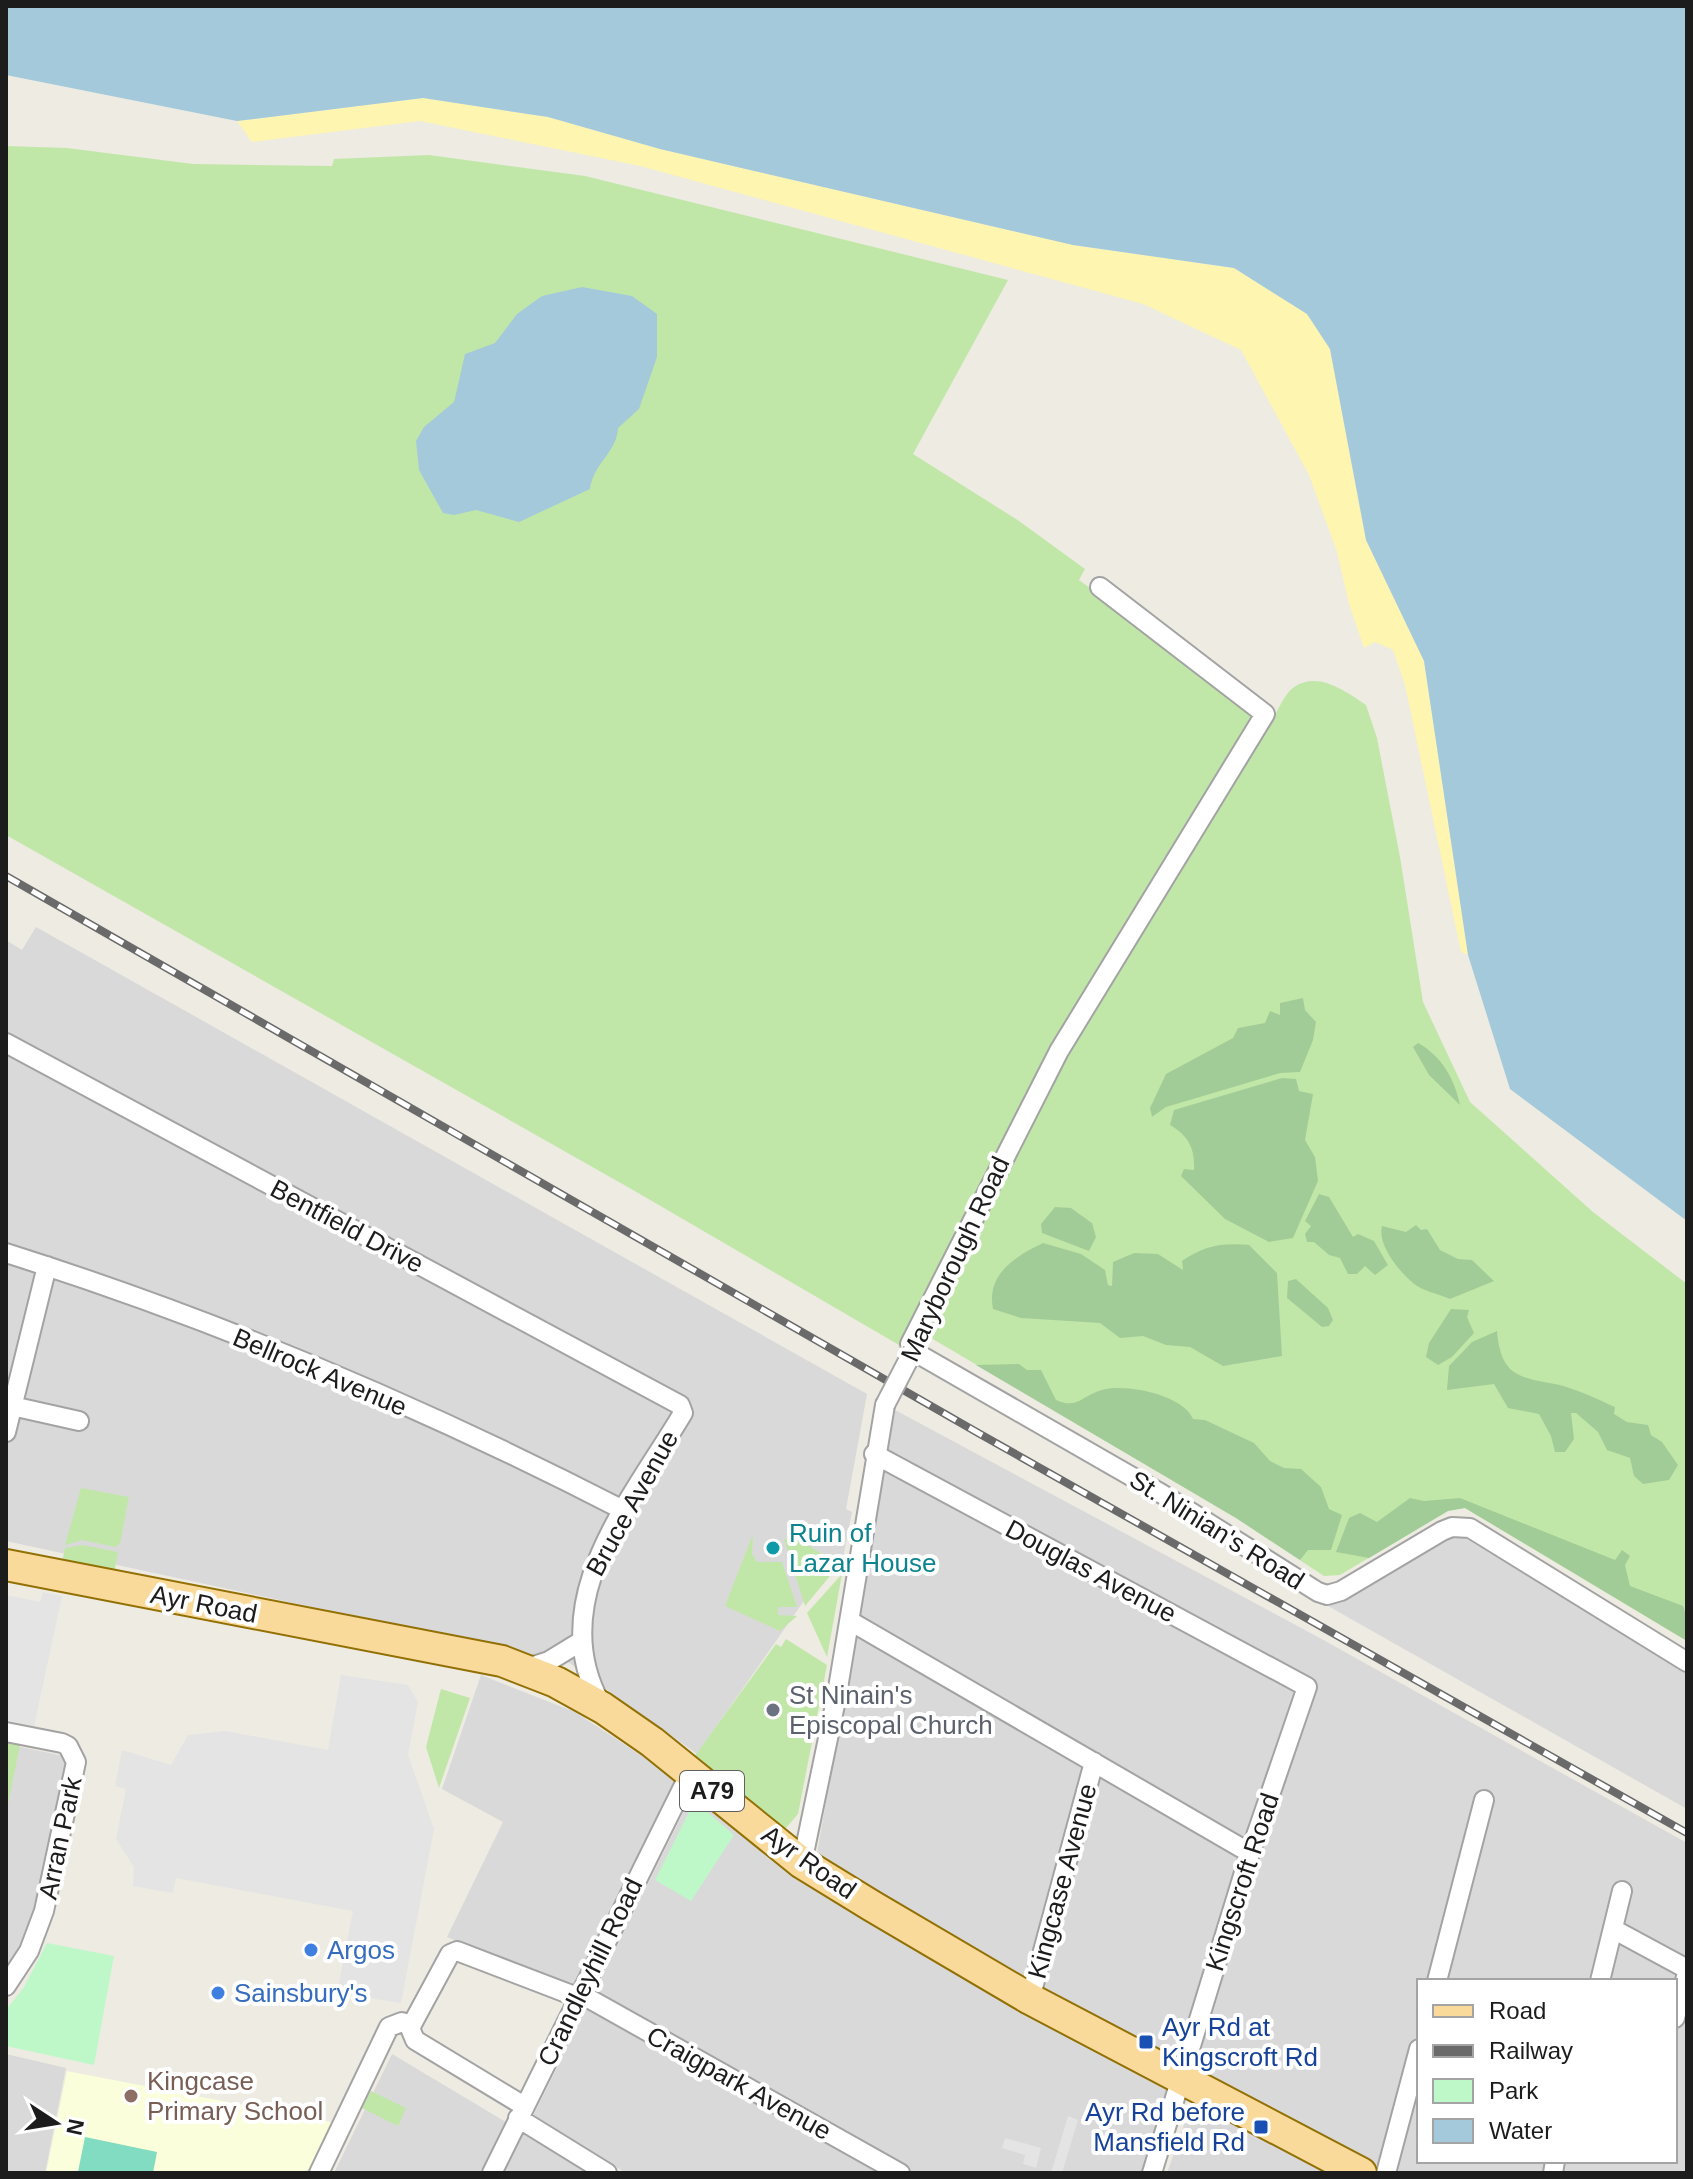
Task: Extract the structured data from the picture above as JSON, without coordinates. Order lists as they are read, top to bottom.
{
  "streets": {
    "main road": ["Ayr Road", "A79"],
    "street": [
      "Bentfield Drive",
      "Maryborough Road",
      "Bellrock Avenue",
      "Bruce Avenue",
      "St. Ninian's Road",
      "Douglas Avenue",
      "Arran Park",
      "Kingcase Avenue",
      "Kingscroft Road",
      "Crandleyhill Road",
      "Craigpark Avenue"
    ]
  },
  "crossings": [
    ["Bentfield Drive", "Bruce Avenue"],
    ["Maryborough Road", "St. Ninian's Road"],
    ["Maryborough Road", "Douglas Avenue"],
    ["Maryborough Road", "Ayr Road"],
    ["Bellrock Avenue", "Bruce Avenue"],
    ["Bruce Avenue", "Ayr Road"],
    ["Douglas Avenue", "Kingscroft Road"],
    ["Ayr Road", "Kingcase Avenue"],
    ["Ayr Road", "Kingscroft Road"],
    ["Ayr Road", "Crandleyhill Road"],
    ["Crandleyhill Road", "Craigpark Avenue"]
  ],
  "places": {
    "other": [
      "Ruin of Lazar House",
      "St Ninain's Episcopal Church",
      "Argos",
      "Sainsbury's",
      "Kingcase Primary School"
    ],
    "transit": ["Ayr Rd at Kingscroft Rd", "Ayr Rd before Mansfield Rd"]
  },
  "legend": [
    "Road",
    "Railway",
    "Park",
    "Water"
  ],
  "north": "right"
}
